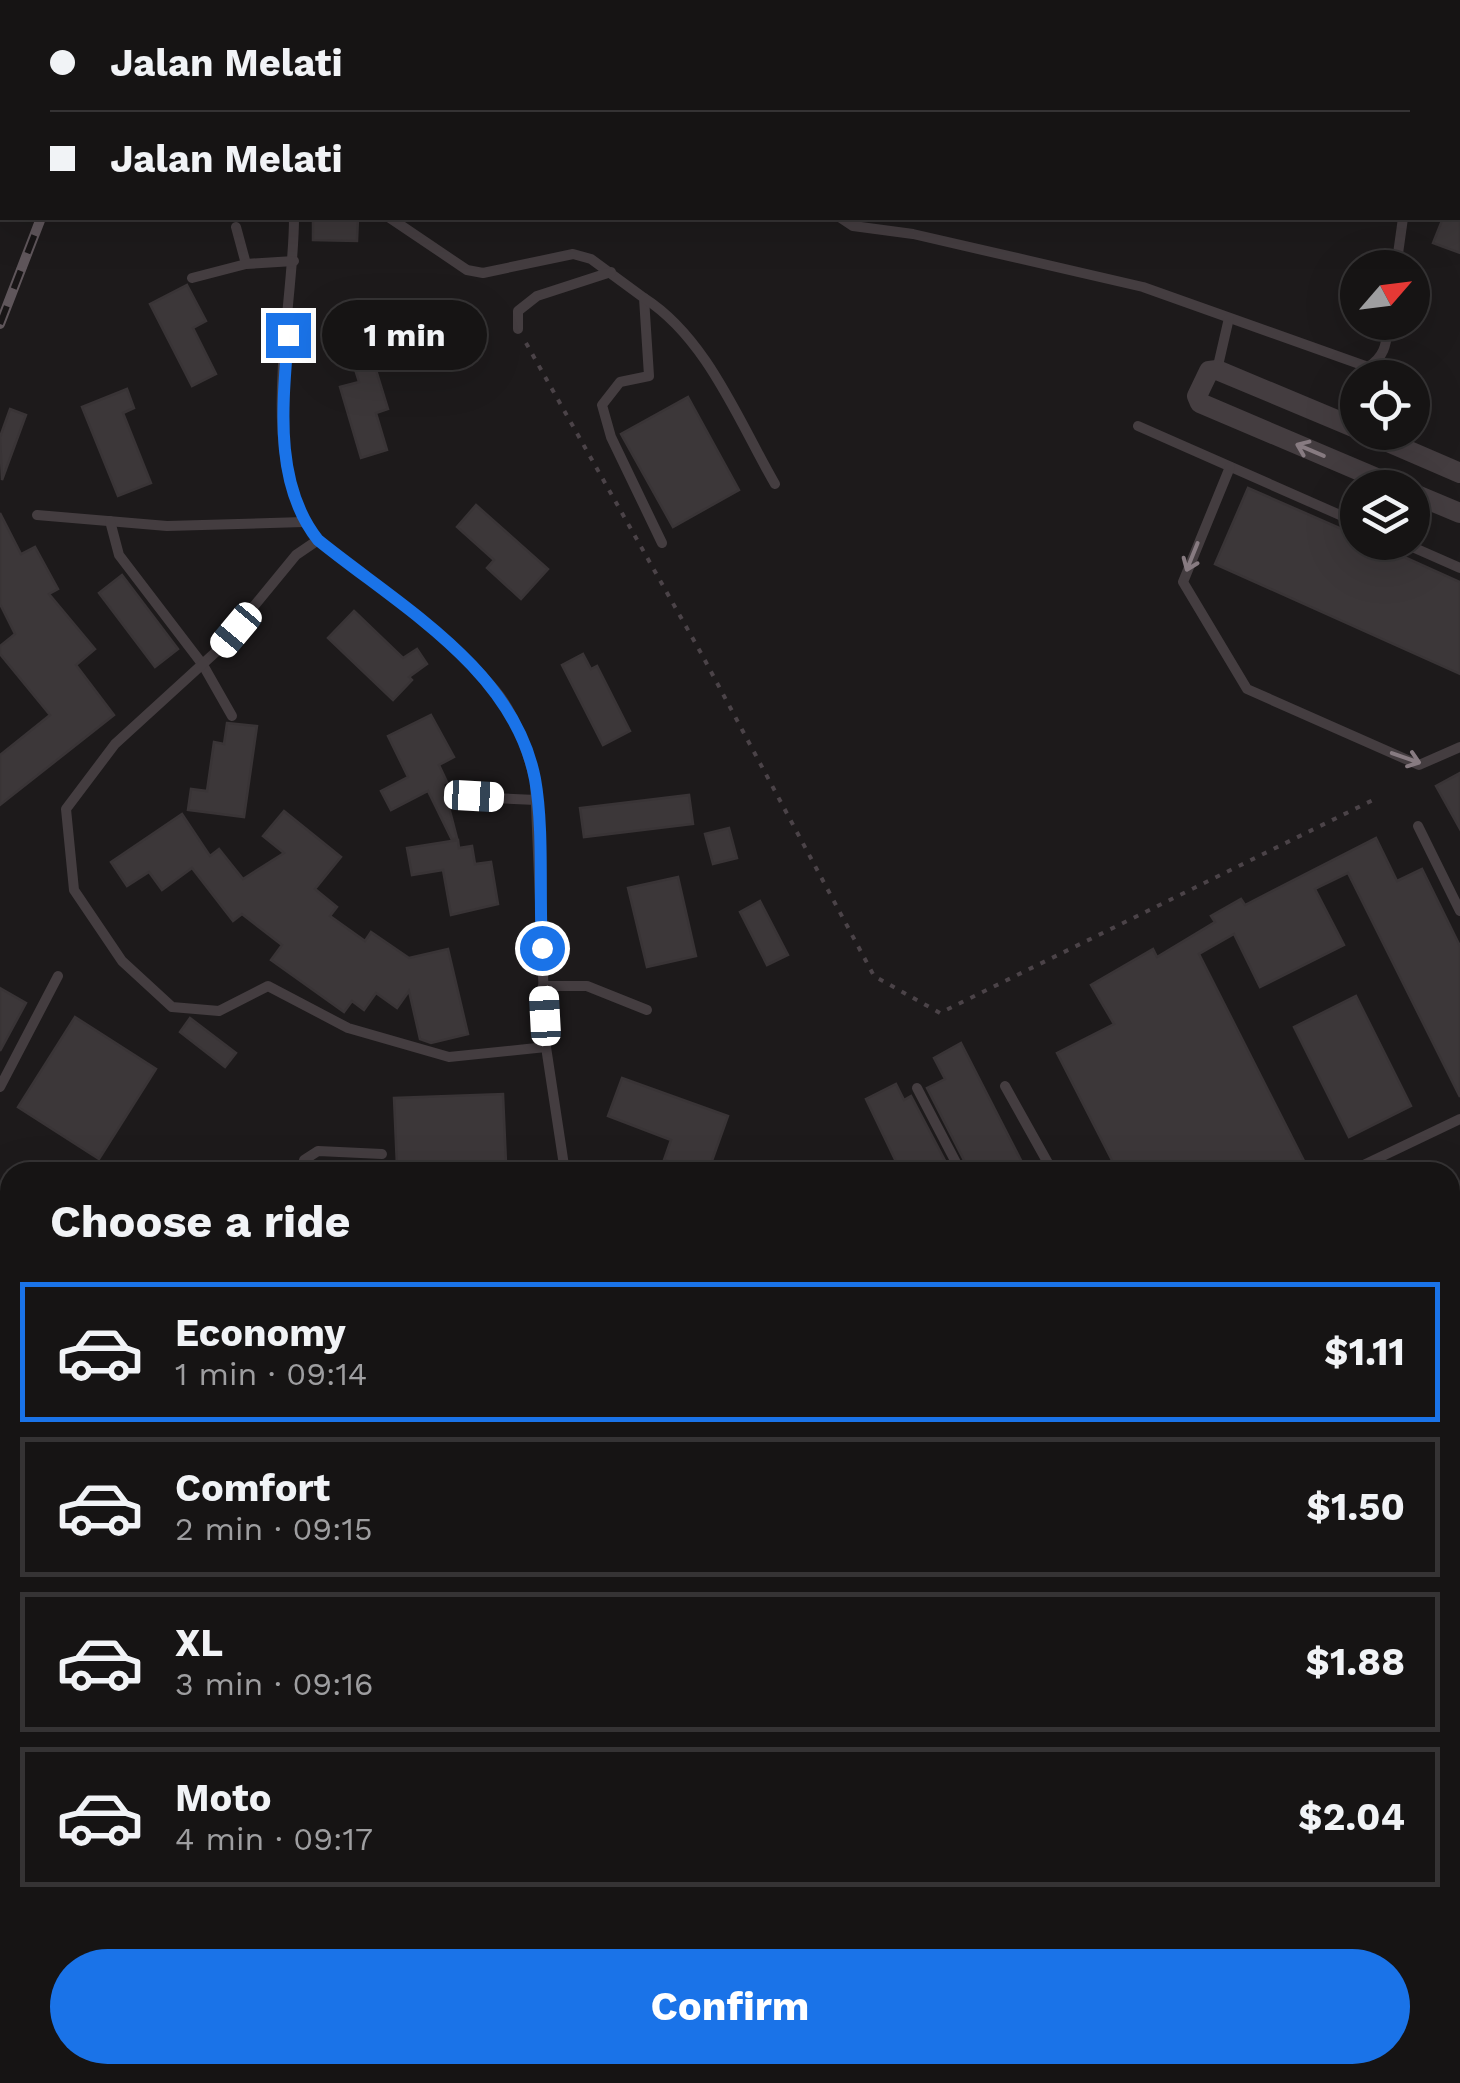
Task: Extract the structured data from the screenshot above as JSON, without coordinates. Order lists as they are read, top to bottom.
{
  "north": "top right",
  "page": {
    "banner": ["Jalan Melati", "Jalan Melati"],
    "bubble": "1 min",
    "heading": "Choose a ride",
    "list": [
      {
        "name": "Economy",
        "note": "1 min · 09:14",
        "value": "$1.11"
      },
      {
        "name": "Comfort",
        "note": "2 min · 09:15",
        "value": "$1.50"
      },
      {
        "name": "XL",
        "note": "3 min · 09:16",
        "value": "$1.88"
      },
      {
        "name": "Moto",
        "note": "4 min · 09:17",
        "value": "$2.04"
      }
    ],
    "buttons": "Confirm"
  }
}
